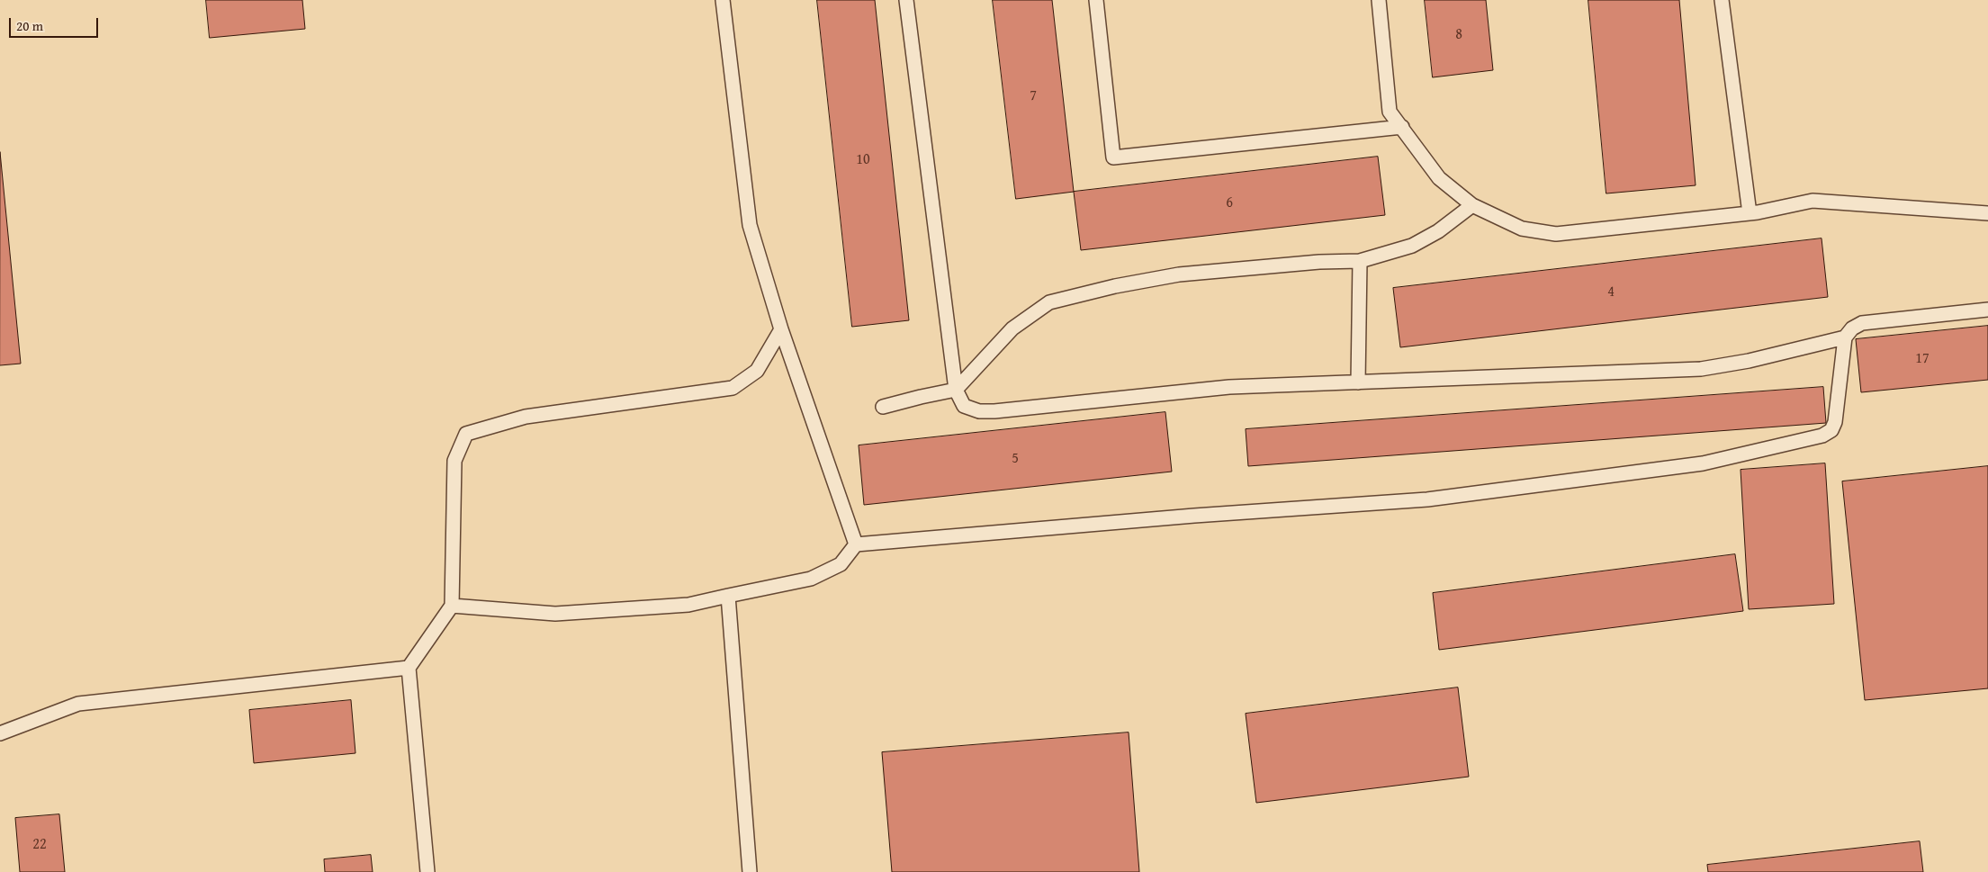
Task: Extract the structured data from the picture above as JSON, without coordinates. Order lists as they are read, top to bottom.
{
  "house_numbers": [
    "8",
    "7",
    "10",
    "6",
    "4",
    "17",
    "5",
    "22"
  ],
  "scale_bar": "20 m"
}
